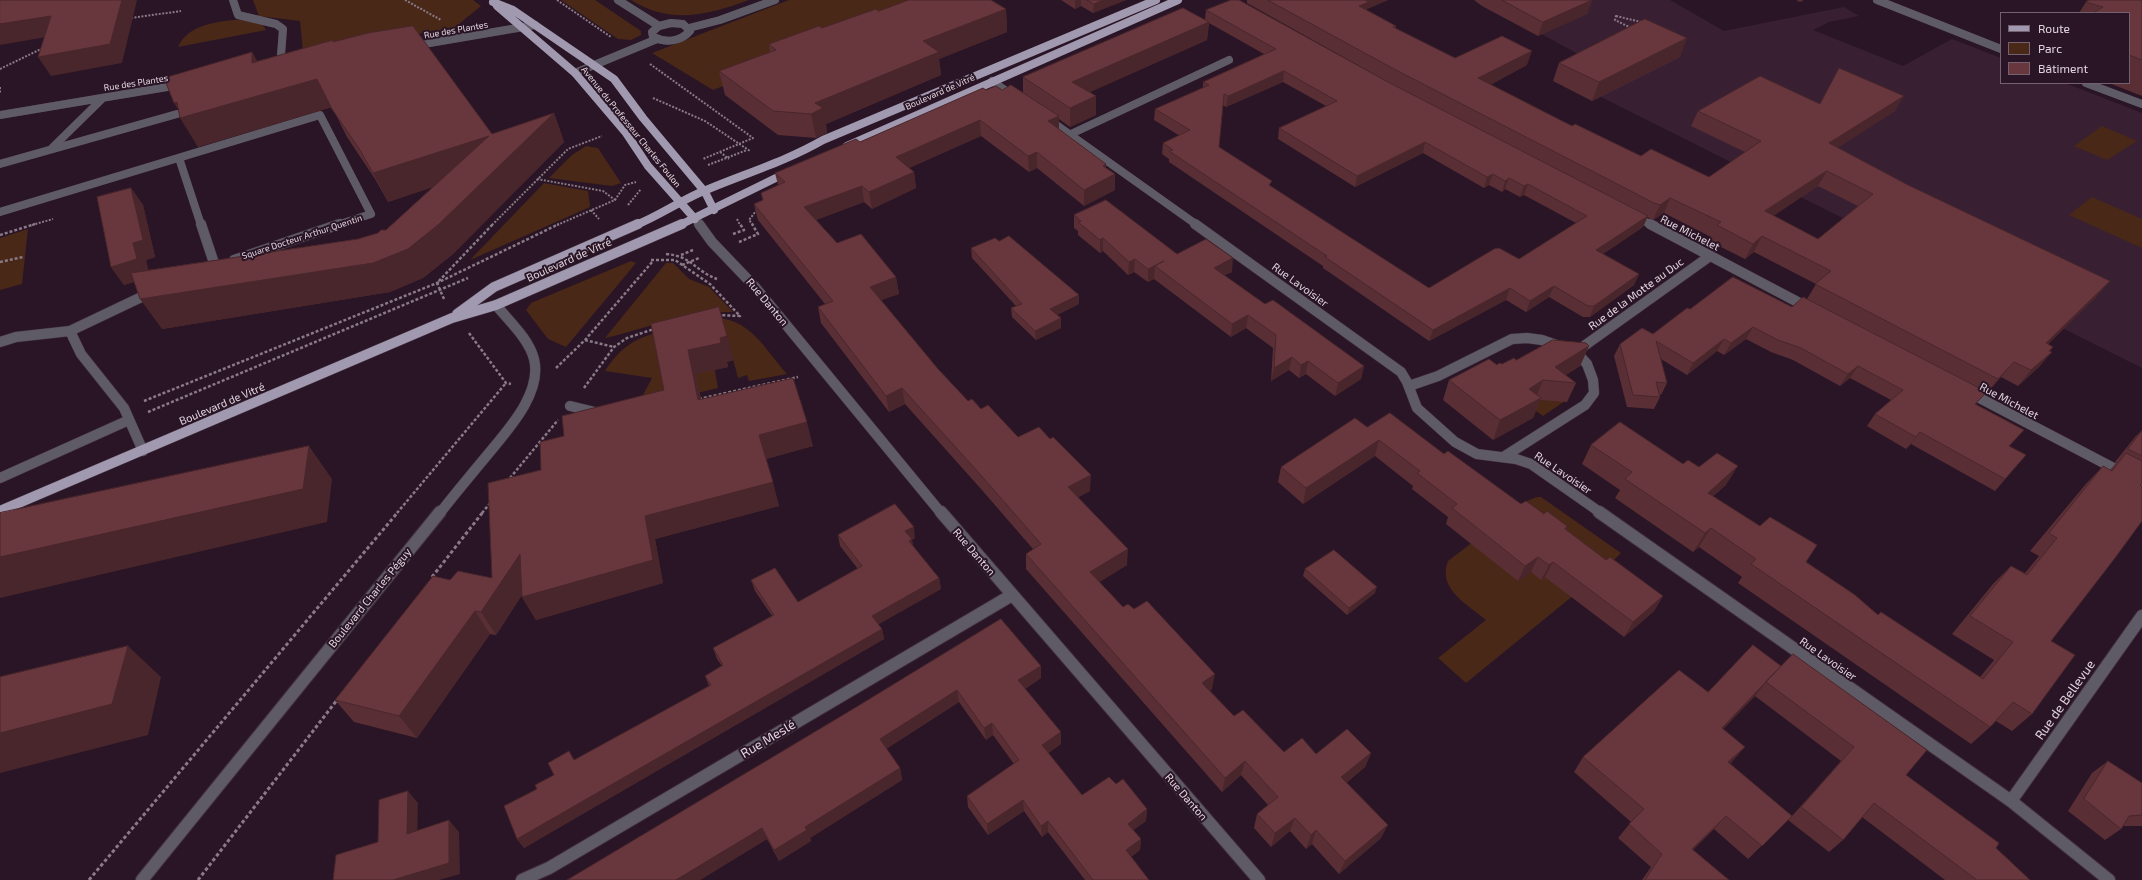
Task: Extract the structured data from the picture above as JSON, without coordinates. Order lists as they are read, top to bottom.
{
  "streets": {
    "main road": ["Boulevard de Vitré", "Avenue du Professeur Charles Foulon"],
    "street": [
      "Rue des Plantes",
      "Rue Michelet",
      "Square Docteur Arthur Quentin",
      "Rue Lavoisier",
      "Rue de la Motte au Duc",
      "Rue Danton",
      "Boulevard Charles Péguy",
      "Rue de Bellevue",
      "Rue Meslé"
    ]
  },
  "crossings": [
    ["Rue des Plantes", "Avenue du Professeur Charles Foulon"],
    ["Boulevard de Vitré", "Avenue du Professeur Charles Foulon"],
    ["Boulevard de Vitré", "Rue Danton"],
    ["Boulevard de Vitré", "Boulevard Charles Péguy"],
    ["Rue Michelet", "Rue de la Motte au Duc"],
    ["Rue Lavoisier", "Rue de Bellevue"],
    ["Rue Danton", "Rue Meslé"]
  ],
  "legend": ["Route", "Parc", "Bâtiment"]
}
